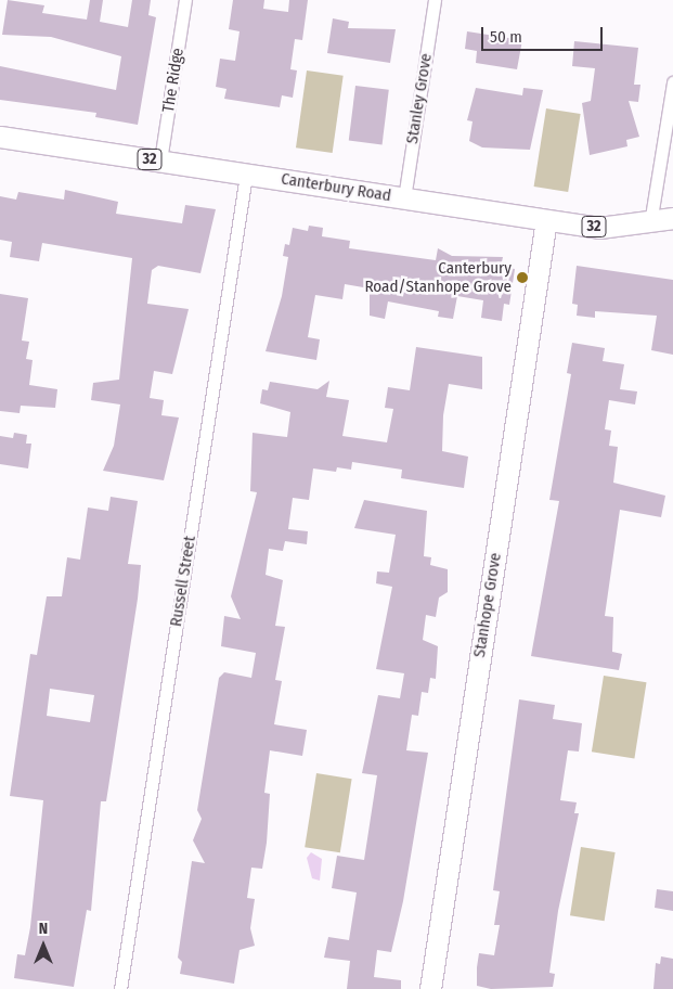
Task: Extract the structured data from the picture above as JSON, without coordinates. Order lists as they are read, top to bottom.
{
  "streets": {
    "main road": ["32", "Canterbury Road", "Stanhope Grove"],
    "street": ["The Ridge", "Stanley Grove", "Russell Street"]
  },
  "crossings": [
    ["The Ridge", "Canterbury Road"],
    ["Stanley Grove", "Canterbury Road"],
    ["Canterbury Road", "Russell Street"],
    ["Canterbury Road", "Stanhope Grove"]
  ],
  "places": ["Canterbury Road/Stanhope Grove"],
  "scale_bar": "50 m",
  "north": "top"
}
